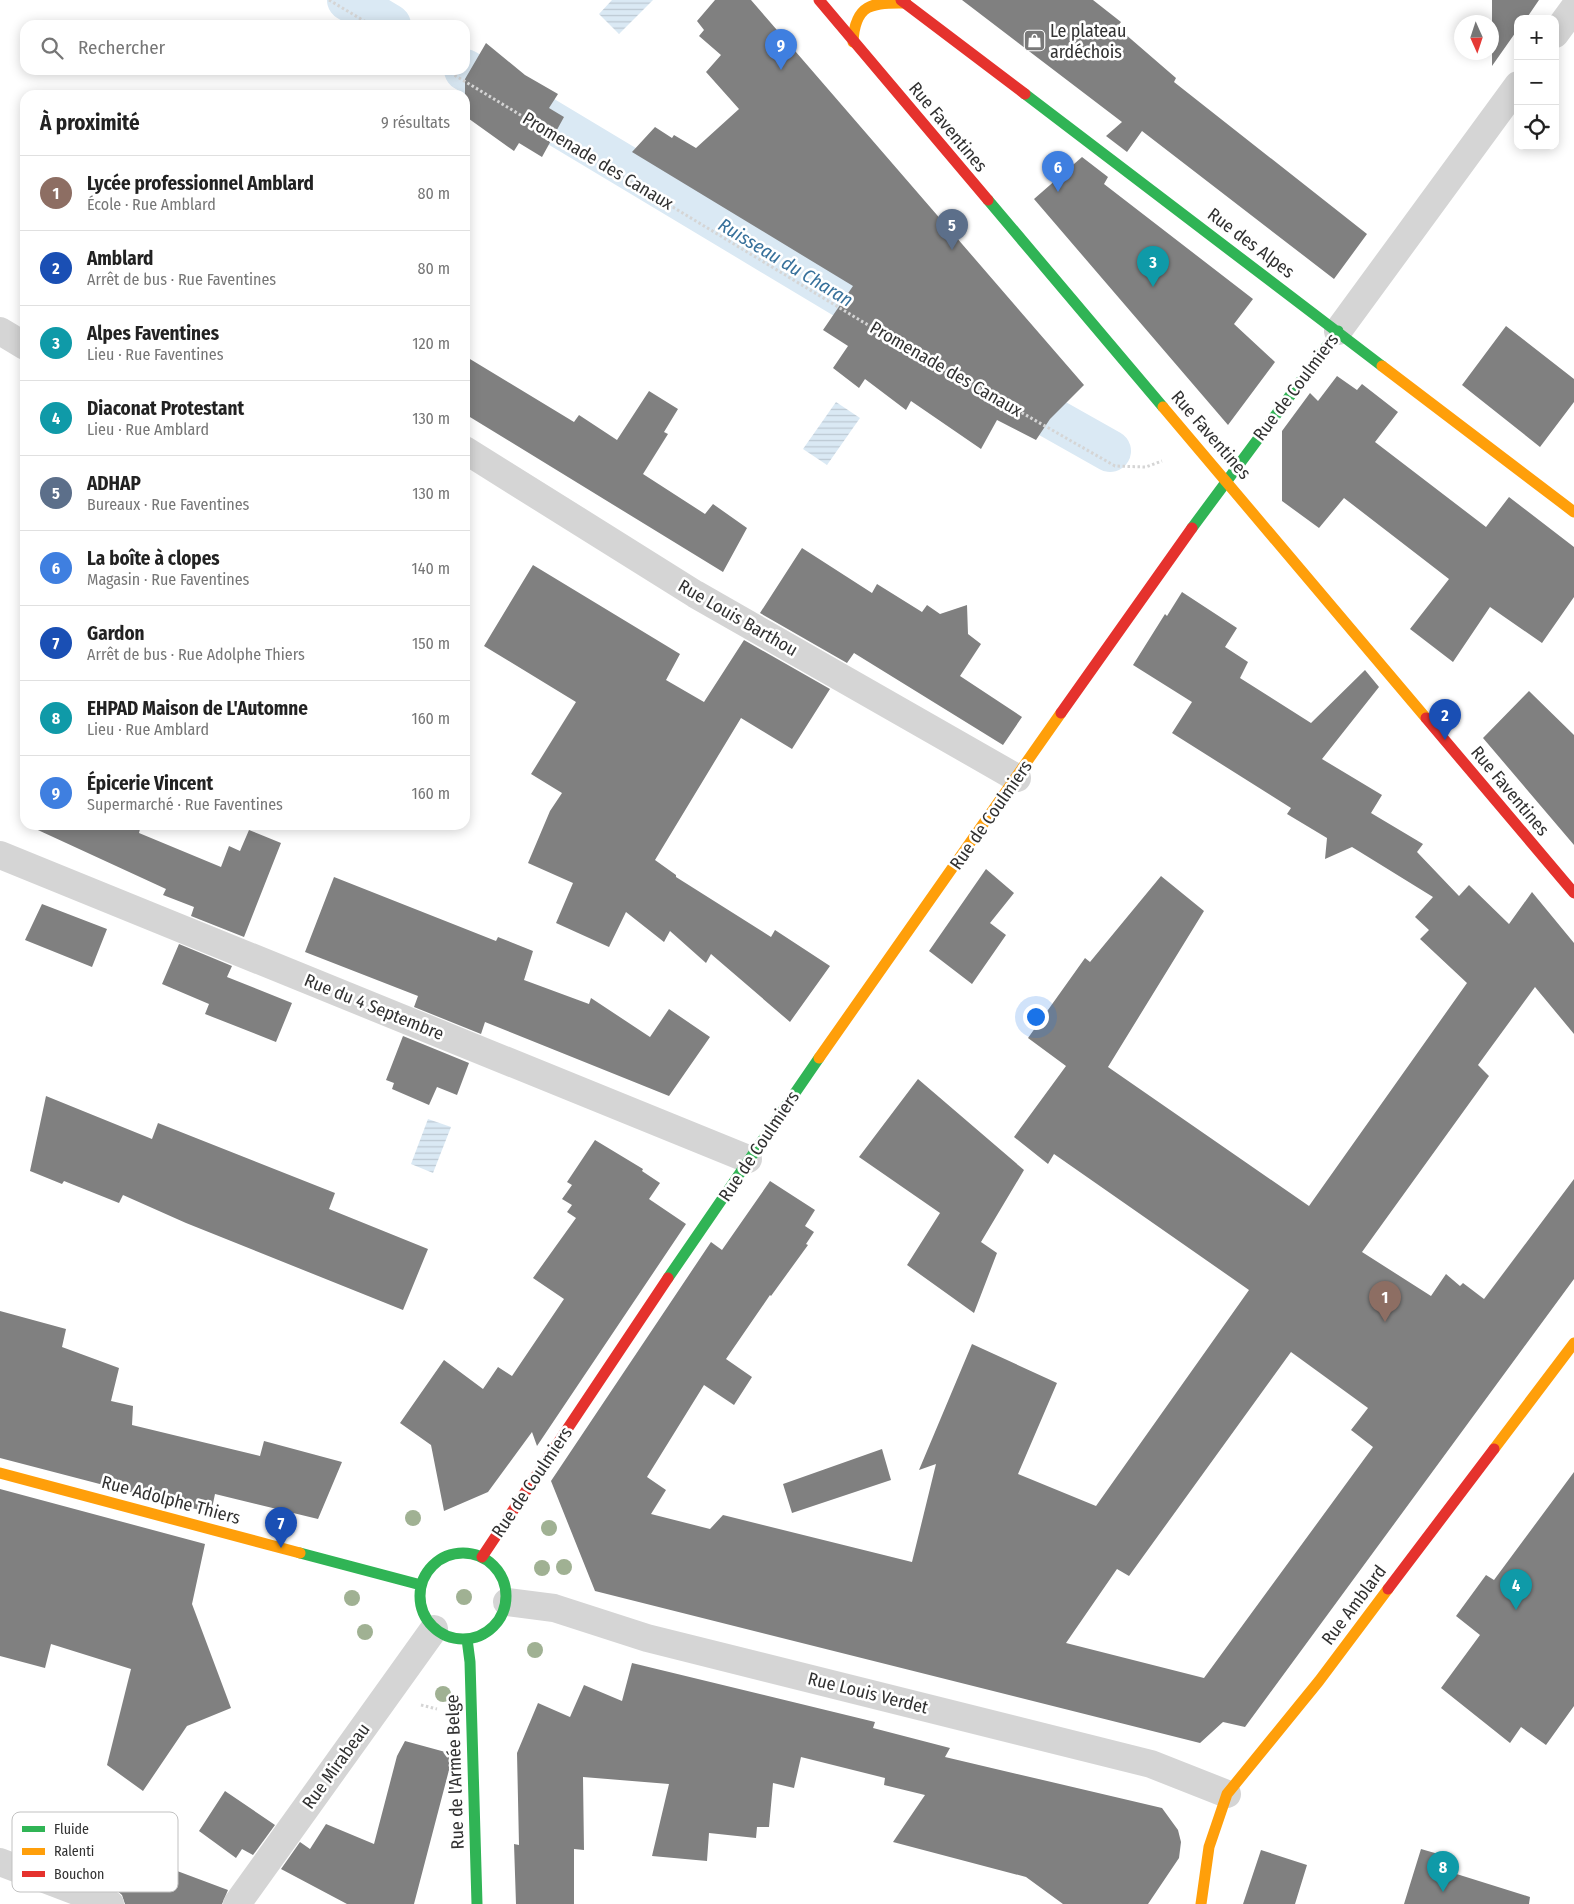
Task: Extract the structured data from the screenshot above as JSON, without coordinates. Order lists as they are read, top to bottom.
{
  "streets": {
    "street": [
      "Rue Faventines",
      "Rue des Alpes",
      "Rue de Coulmiers",
      "Rue Louis Barthou",
      "Rue du 4 Septembre",
      "Rue Adolphe Thiers",
      "Rue Amblard",
      "Rue Louis Verdet",
      "Rue Mirabeau",
      "Rue de l'Armée Belge"
    ],
    "path": ["Promenade des Canaux"]
  },
  "crossings": [
    ["Rue Faventines", "Rue des Alpes"],
    ["Rue Faventines", "Rue de Coulmiers"],
    ["Rue des Alpes", "Rue de Coulmiers"],
    ["Rue de Coulmiers", "Rue Louis Barthou"],
    ["Rue de Coulmiers", "Rue du 4 Septembre"],
    ["Rue de Coulmiers", "Rue Adolphe Thiers"],
    ["Rue de Coulmiers", "Rue Louis Verdet"],
    ["Rue de Coulmiers", "Rue Mirabeau"],
    ["Rue de Coulmiers", "Rue de l'Armée Belge"],
    ["Rue Adolphe Thiers", "Rue Louis Verdet"],
    ["Rue Adolphe Thiers", "Rue Mirabeau"],
    ["Rue Adolphe Thiers", "Rue de l'Armée Belge"],
    ["Rue Amblard", "Rue Louis Verdet"],
    ["Rue Louis Verdet", "Rue Mirabeau"],
    ["Rue Louis Verdet", "Rue de l'Armée Belge"],
    ["Rue Mirabeau", "Rue de l'Armée Belge"]
  ],
  "water": ["Ruisseau du Charan"],
  "places": {
    "shop": ["Le plateau ardéchois"]
  },
  "legend": ["Fluide", "Ralenti", "Bouchon"],
  "north": "bottom",
  "page": {
    "map_buttons": ["+", "−"],
    "search": "Rechercher",
    "pins": [
      "9",
      "6",
      "5",
      "3",
      "2",
      "1",
      "7",
      "4",
      "8"
    ],
    "heading": ["À proximité", "9 résultats"],
    "list": [
      {
        "mark": "1",
        "name": "Lycée professionnel Amblard",
        "note": "École · Rue Amblard",
        "value": "80 m"
      },
      {
        "mark": "2",
        "name": "Amblard",
        "note": "Arrêt de bus · Rue Faventines",
        "value": "80 m"
      },
      {
        "mark": "3",
        "name": "Alpes Faventines",
        "note": "Lieu · Rue Faventines",
        "value": "120 m"
      },
      {
        "mark": "4",
        "name": "Diaconat Protestant",
        "note": "Lieu · Rue Amblard",
        "value": "130 m"
      },
      {
        "mark": "5",
        "name": "ADHAP",
        "note": "Bureaux · Rue Faventines",
        "value": "130 m"
      },
      {
        "mark": "6",
        "name": "La boîte à clopes",
        "note": "Magasin · Rue Faventines",
        "value": "140 m"
      },
      {
        "mark": "7",
        "name": "Gardon",
        "note": "Arrêt de bus · Rue Adolphe Thiers",
        "value": "150 m"
      },
      {
        "mark": "8",
        "name": "EHPAD Maison de L'Automne",
        "note": "Lieu · Rue Amblard",
        "value": "160 m"
      },
      {
        "mark": "9",
        "name": "Épicerie Vincent",
        "note": "Supermarché · Rue Faventines",
        "value": "160 m"
      }
    ]
  }
}
